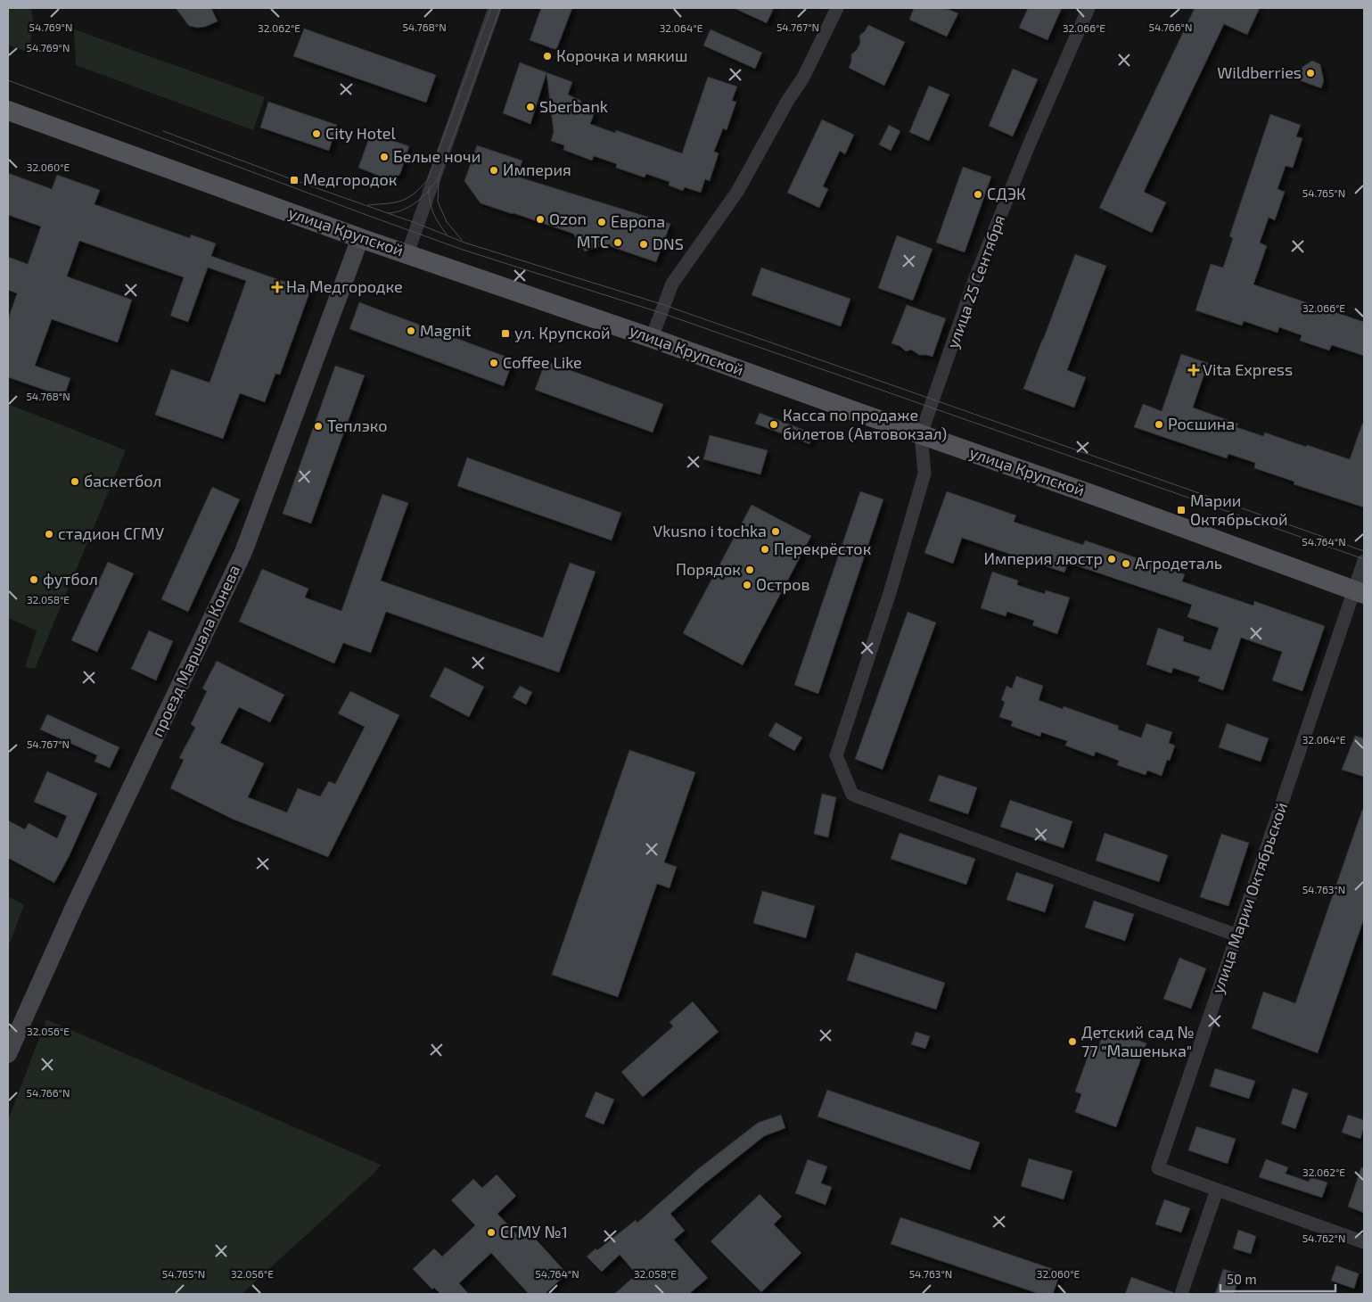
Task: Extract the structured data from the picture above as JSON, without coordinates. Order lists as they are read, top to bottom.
{
  "streets": {
    "main road": ["улица Крупской"],
    "street": ["улица 25 Сентября", "проезд Маршала Конева", "улица Марии Октябрьской"]
  },
  "crossings": [
    ["улица Крупской", "улица 25 Сентября"],
    ["улица Крупской", "проезд Маршала Конева"],
    ["улица Крупской", "улица Марии Октябрьской"]
  ],
  "places": {
    "other": [
      "Корочка и мякиш",
      "Wildberries",
      "Sberbank",
      "City Hotel",
      "Белые ночи",
      "Империя",
      "СДЭК",
      "Ozon",
      "Европа",
      "МТС",
      "DNS",
      "Magnit",
      "Coffee Like",
      "Касса по продаже билетов (Автовокзал)",
      "Росшина",
      "Теплэко",
      "баскетбол",
      "Vkusno i tochka",
      "стадион СГМУ",
      "Перекрёсток",
      "Империя люстр",
      "Агродеталь",
      "Порядок",
      "футбол",
      "Остров",
      "Детский сад № 77 \"Машенька\"",
      "СГМУ №1"
    ],
    "transit": ["Медгородок", "ул. Крупской", "Марии Октябрьской"],
    "health": ["На Медгородке", "Vita Express"]
  },
  "scale_bar": "50 m",
  "coordinates": [
    "54.768°N",
    "54.766°N",
    "54.769°N",
    "54.767°N",
    "32.066°E",
    "32.062°E",
    "32.064°E",
    "32.060°E",
    "54.765°N",
    "54.764°N",
    "32.058°E",
    "54.763°N",
    "32.056°E",
    "54.762°N"
  ]
}
